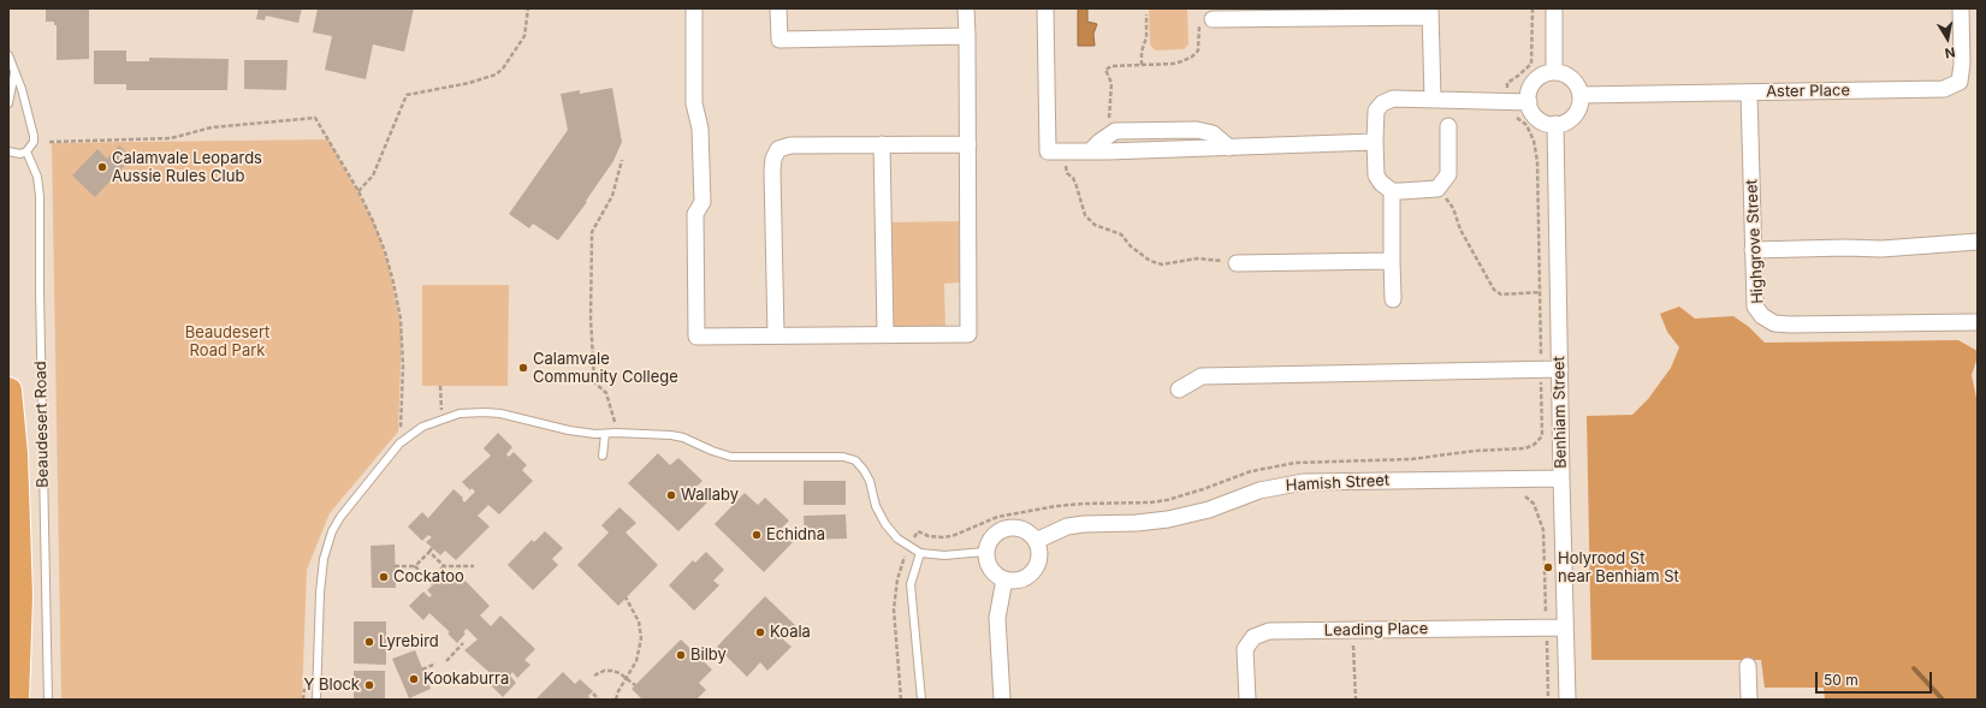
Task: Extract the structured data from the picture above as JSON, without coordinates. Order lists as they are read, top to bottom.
{
  "streets": {
    "highway": ["Beaudesert Road"],
    "street": [
      "Aster Place",
      "Highgrove Street",
      "Benhiam Street",
      "Hamish Street",
      "Leading Place"
    ]
  },
  "crossings": [
    ["Aster Place", "Highgrove Street"],
    ["Aster Place", "Benhiam Street"],
    ["Benhiam Street", "Hamish Street"],
    ["Benhiam Street", "Leading Place"]
  ],
  "parks": ["Beaudesert Road Park"],
  "places": [
    "Calamvale Leopards Aussie Rules Club",
    "Calamvale Community College",
    "Wallaby",
    "Echidna",
    "Holyrood St near Benhiam St",
    "Cockatoo",
    "Koala",
    "Lyrebird",
    "Bilby",
    "Kookaburra",
    "Y Block"
  ],
  "scale_bar": "50 m",
  "north": "bottom"
}
